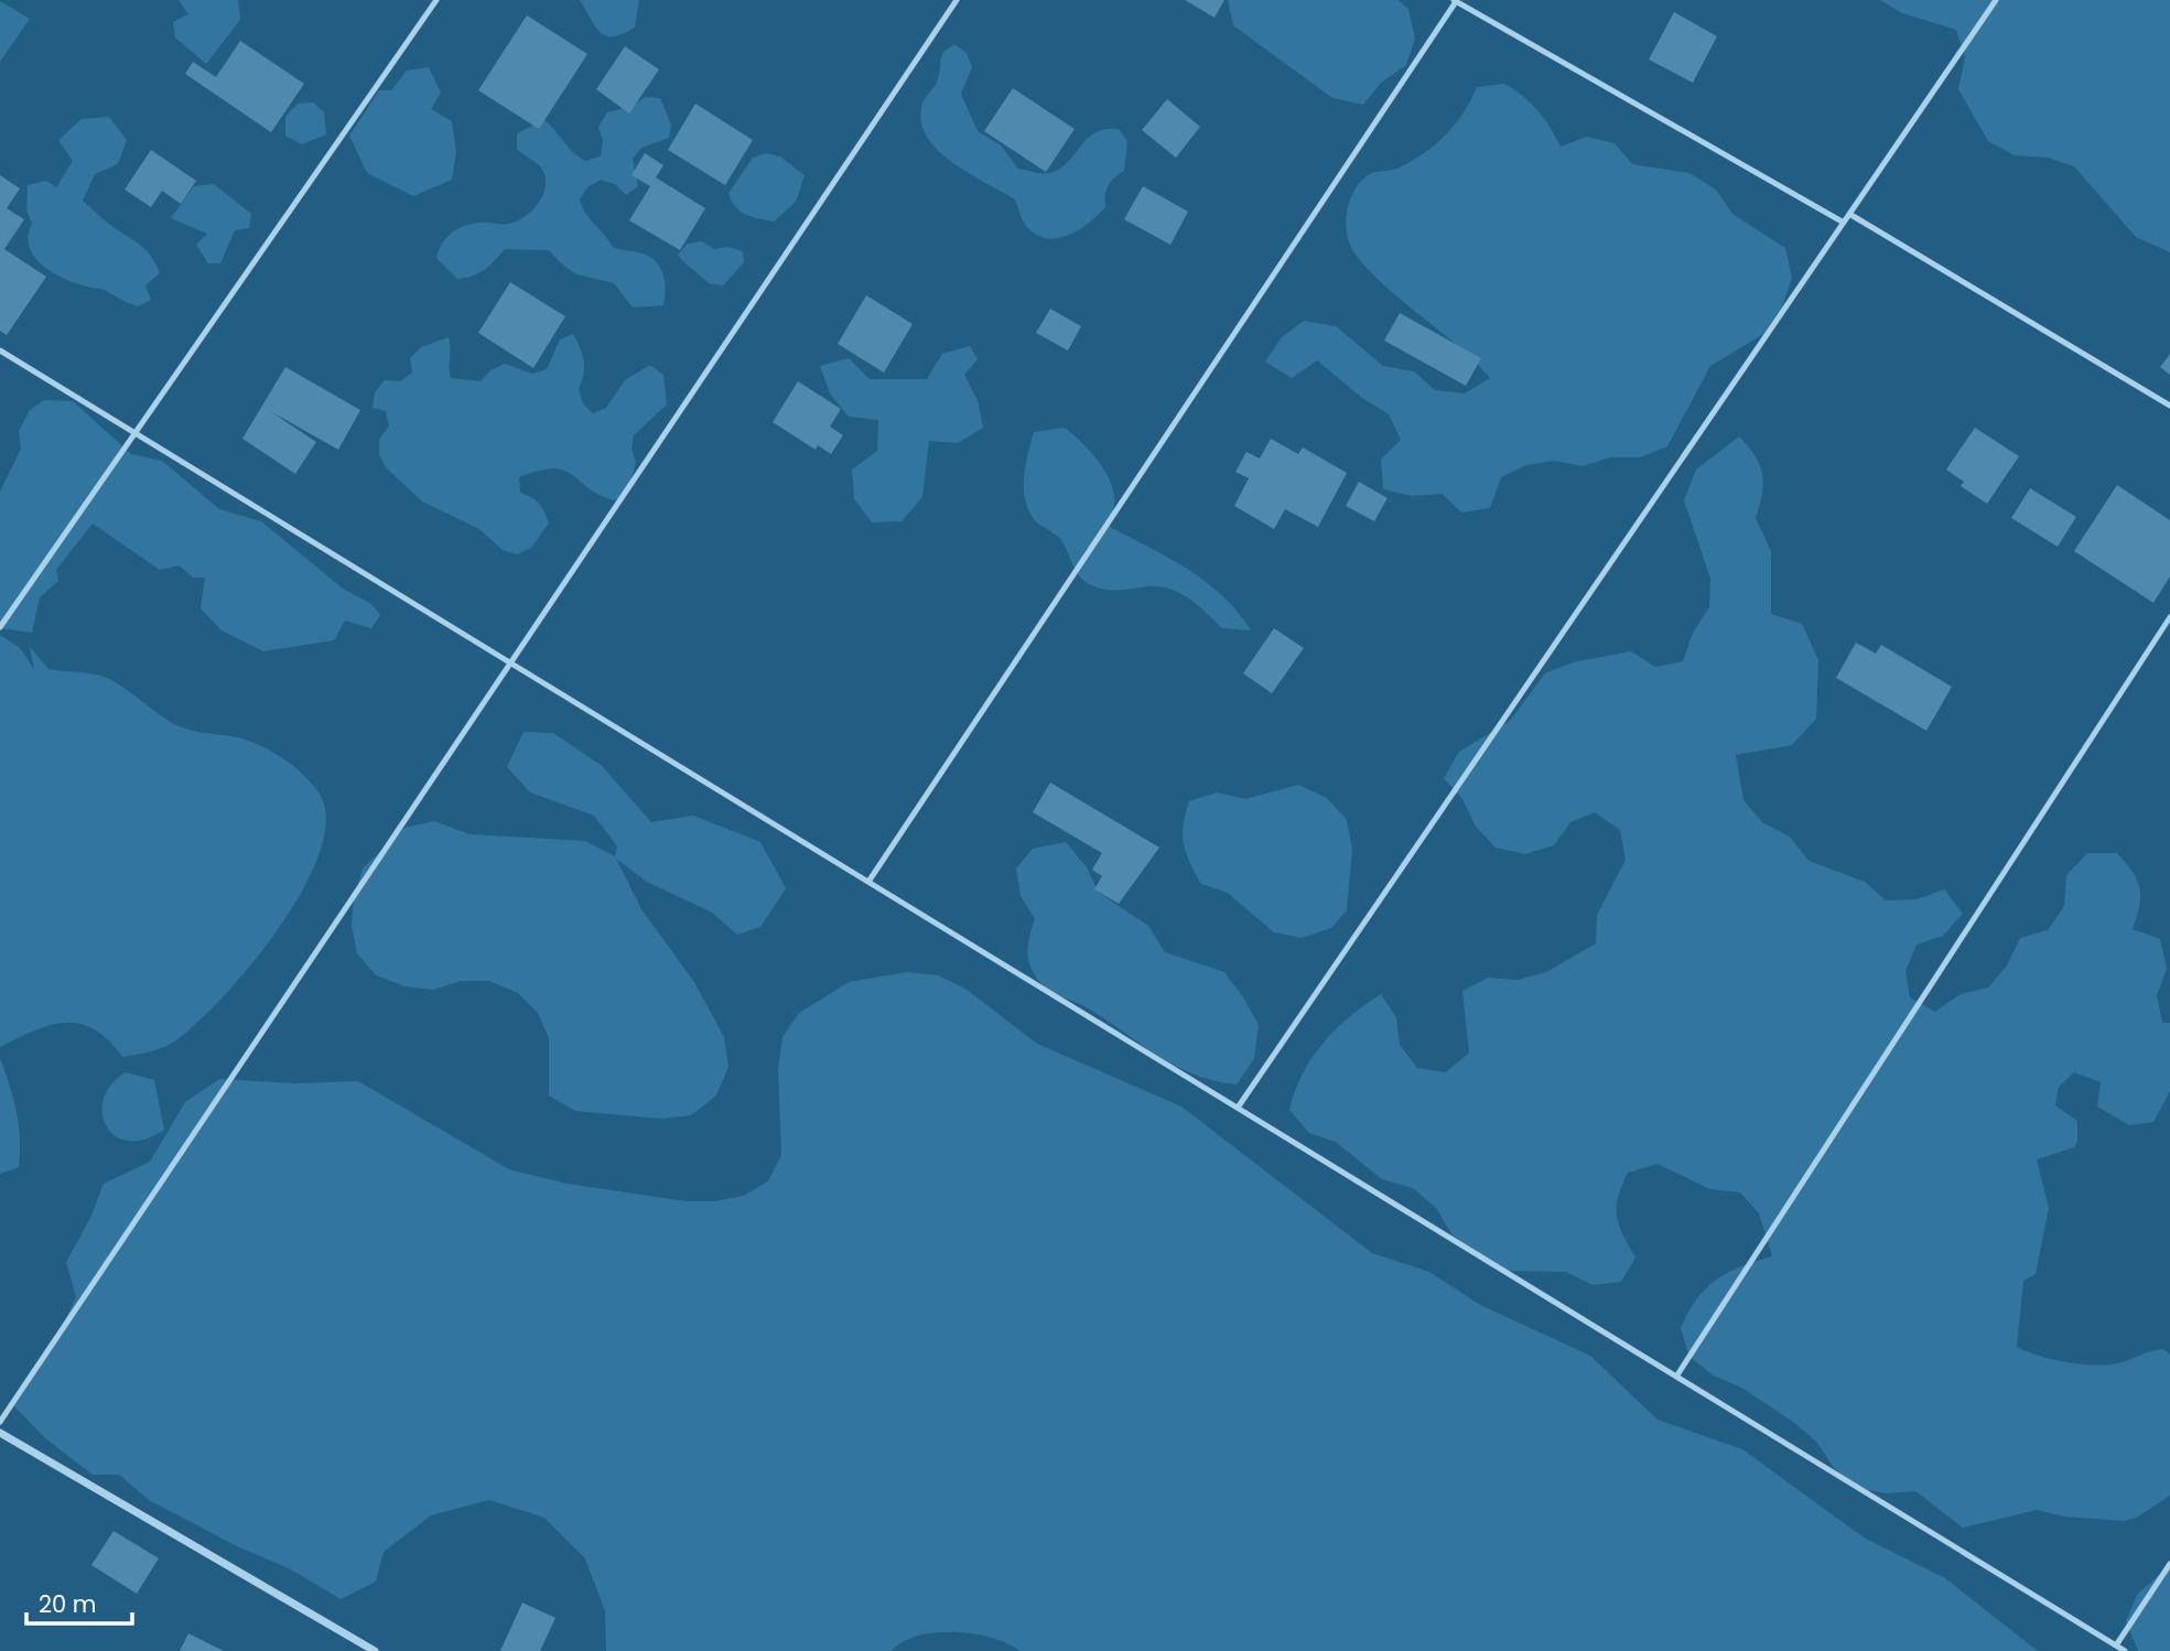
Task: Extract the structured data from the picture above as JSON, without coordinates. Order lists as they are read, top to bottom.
{
  "scale_bar": "20 m"
}
